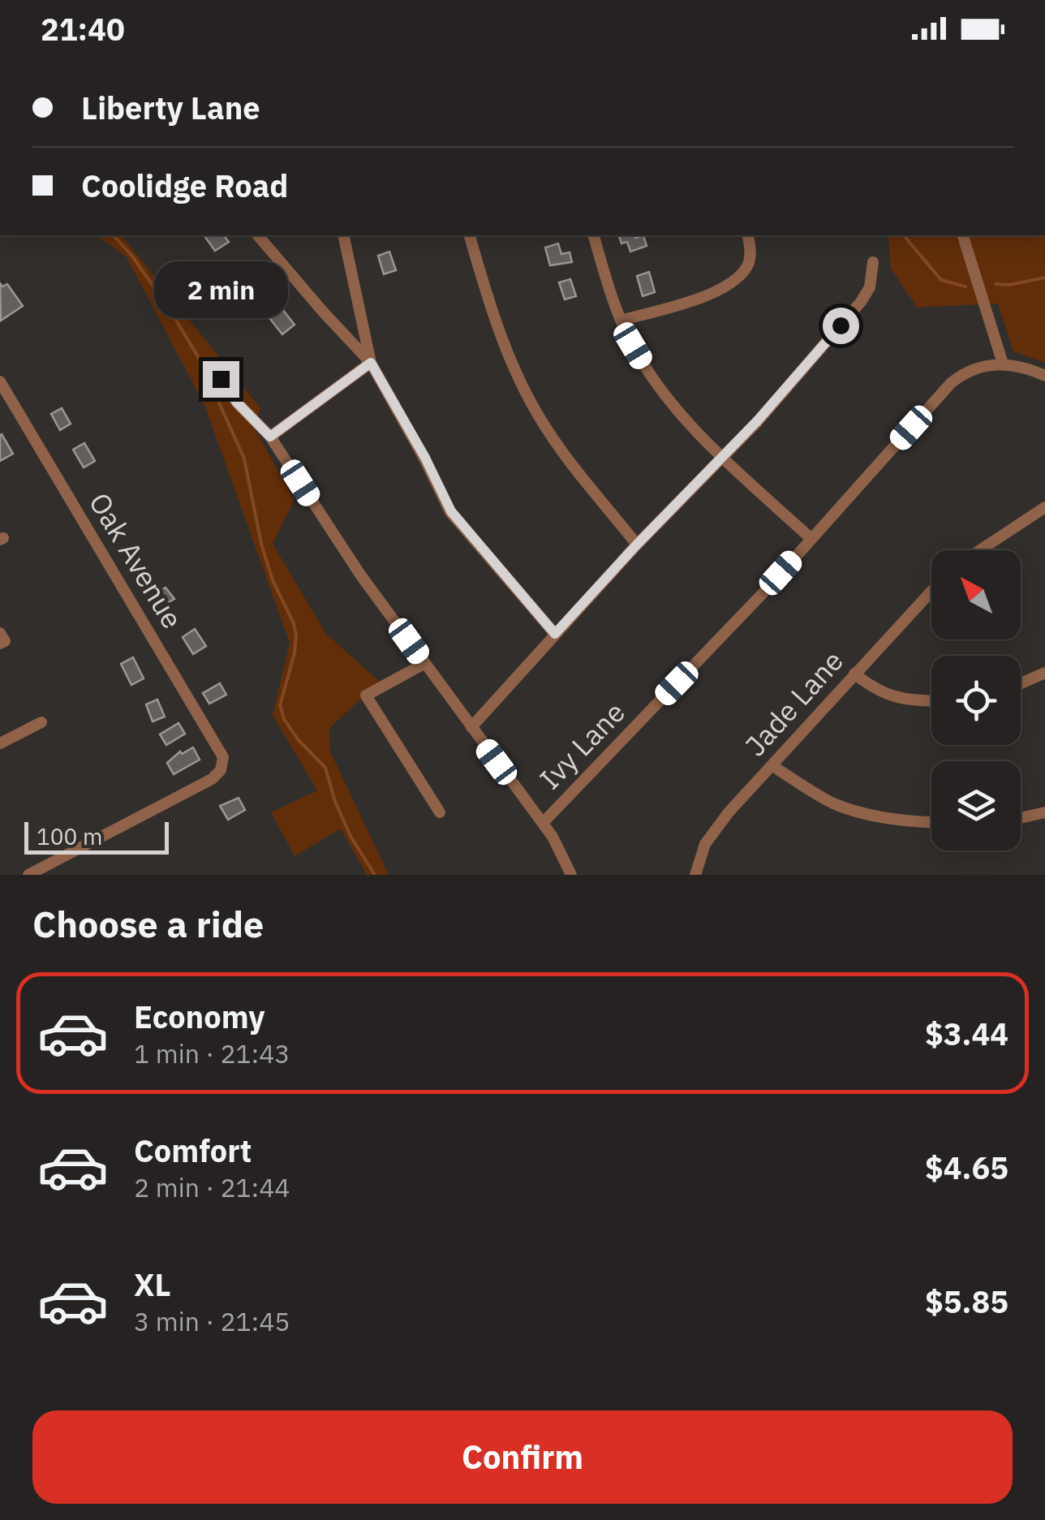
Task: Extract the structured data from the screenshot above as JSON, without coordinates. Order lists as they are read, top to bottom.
{
  "streets": {
    "street": ["Oak Avenue", "Jade Lane", "Ivy Lane"]
  },
  "scale_bar": "100 m",
  "north": "top left",
  "page": {
    "status": "21:40",
    "banner": ["Liberty Lane", "Coolidge Road"],
    "bubble": "2 min",
    "scale": "100 m",
    "heading": "Choose a ride",
    "list": [
      {
        "name": "Economy",
        "note": "1 min · 21:43",
        "value": "$3.44"
      },
      {
        "name": "Comfort",
        "note": "2 min · 21:44",
        "value": "$4.65"
      },
      {
        "name": "XL",
        "note": "3 min · 21:45",
        "value": "$5.85"
      }
    ],
    "buttons": "Confirm"
  }
}
